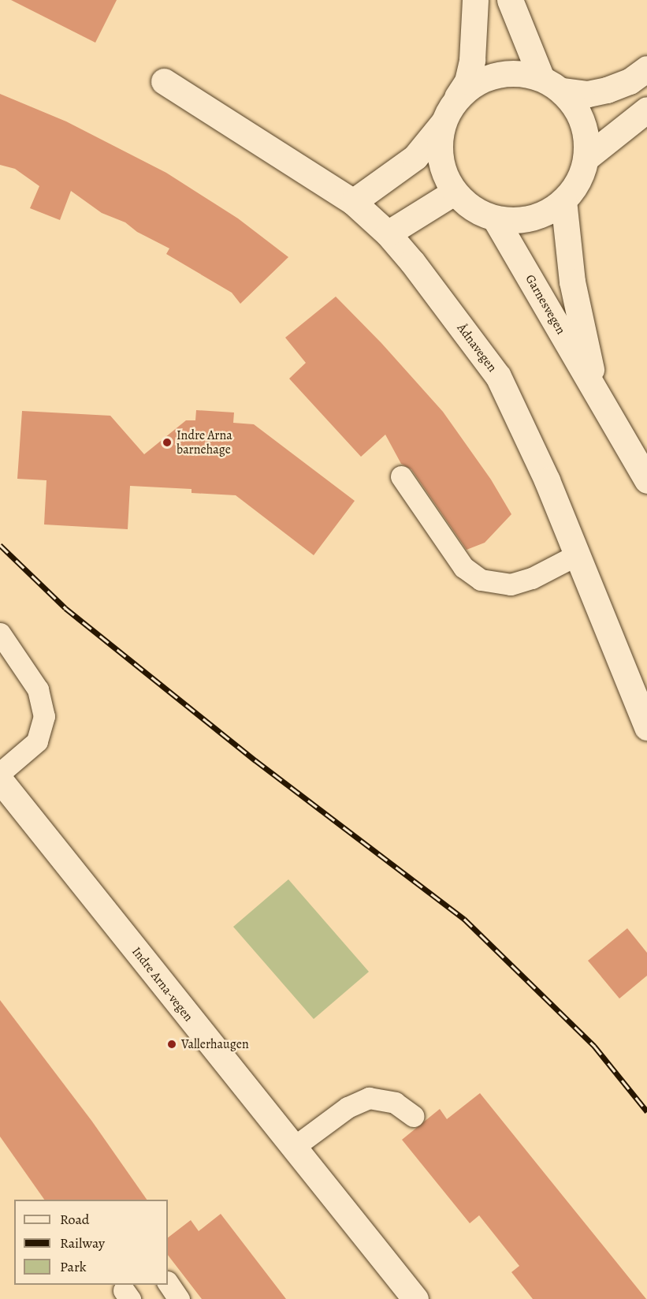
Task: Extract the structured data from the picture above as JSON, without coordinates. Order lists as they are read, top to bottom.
{
  "streets": {
    "main road": ["Garnesvegen", "Ådnavegen", "Indre Arna-vegen"]
  },
  "places": ["Indre Arna barnehage", "Vallerhaugen"],
  "legend": ["Road", "Railway", "Park"]
}
